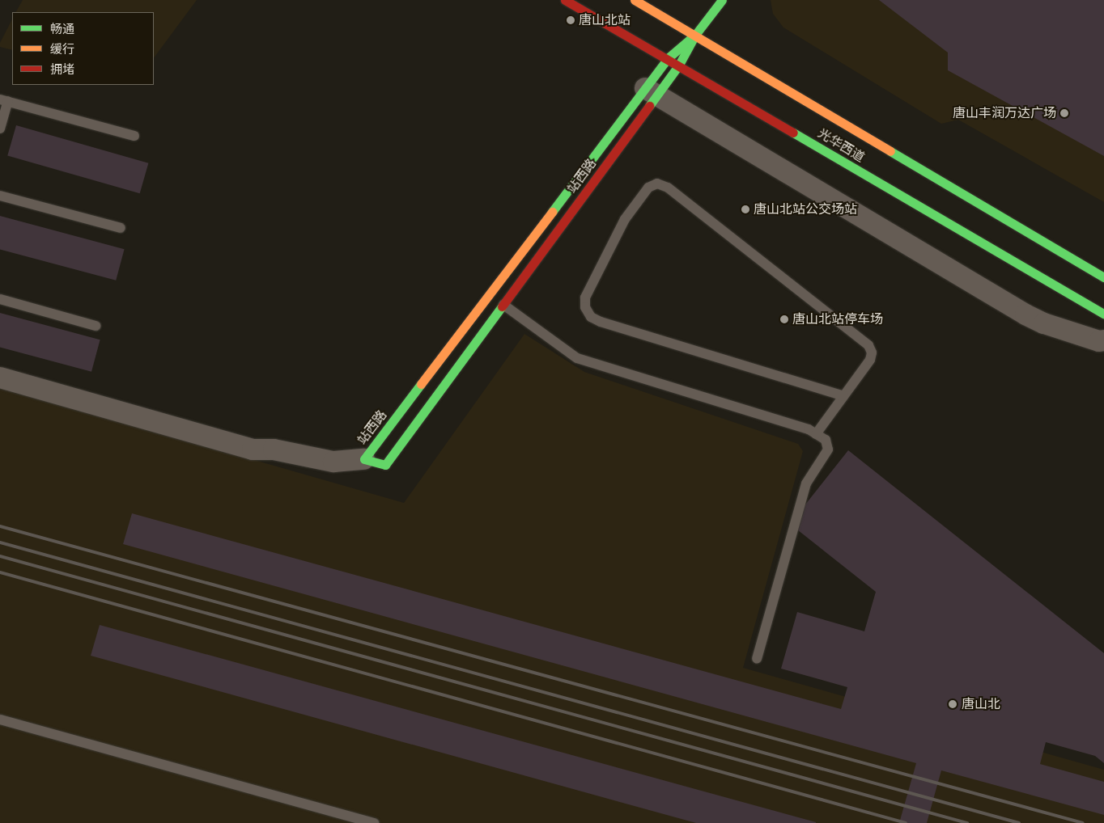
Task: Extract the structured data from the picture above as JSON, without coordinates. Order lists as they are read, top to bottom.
{
  "streets": {
    "main road": ["光华西道", "站西路"]
  },
  "crossings": [
    ["光华西道", "站西路"]
  ],
  "places": [
    "唐山北站",
    "唐山丰润万达广场",
    "唐山北站公交场站",
    "唐山北站停车场",
    "唐山北"
  ],
  "legend": ["畅通", "缓行", "拥堵"]
}
